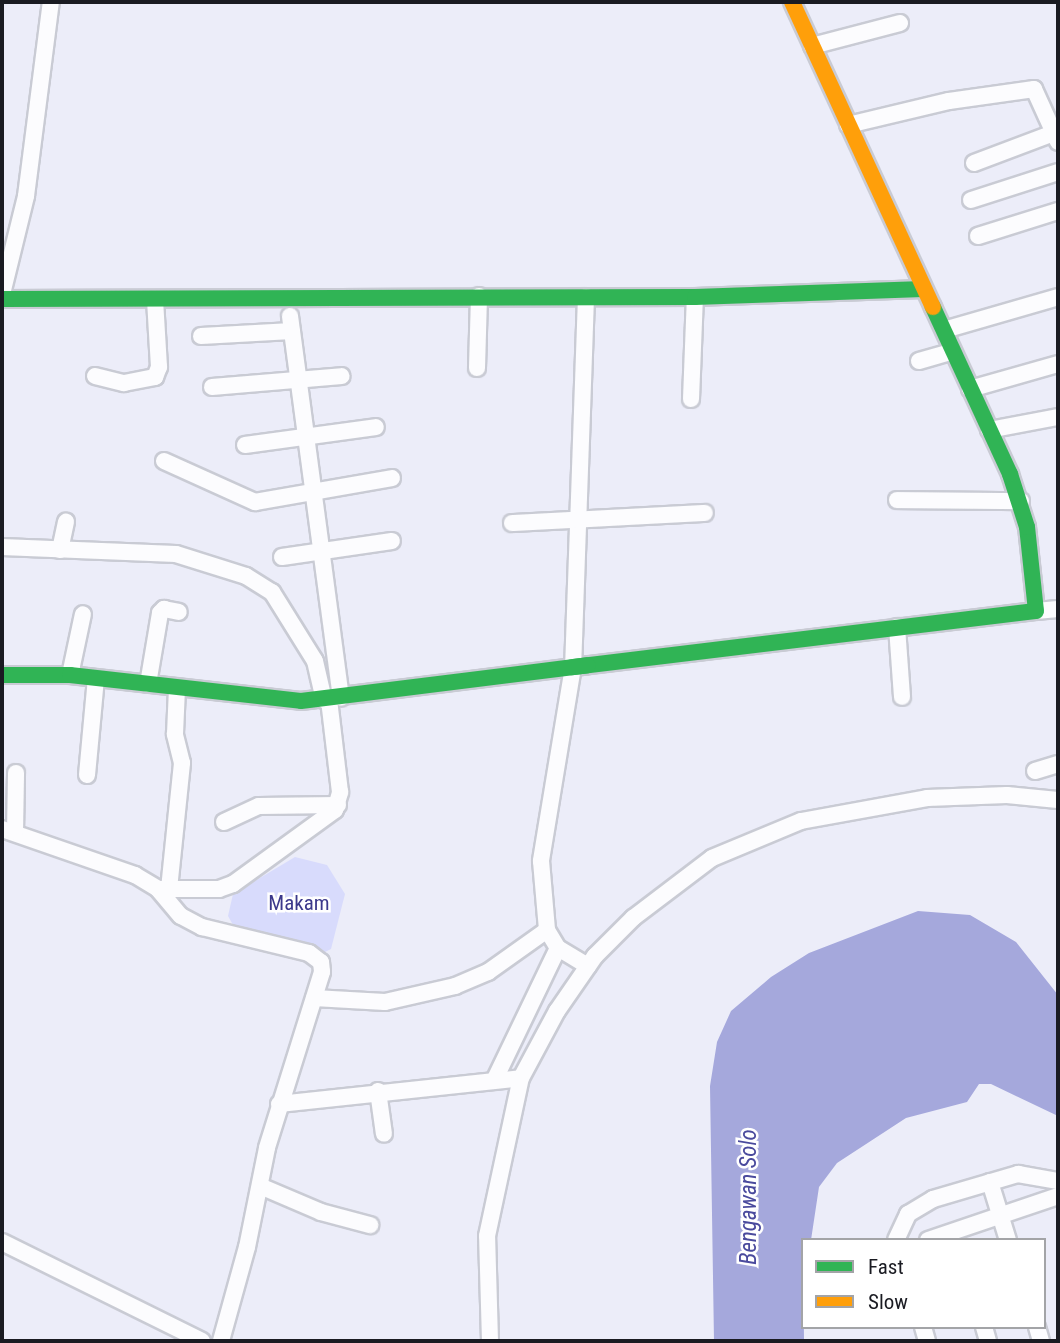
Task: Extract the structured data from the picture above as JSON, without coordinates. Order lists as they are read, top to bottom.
{
  "water": ["Bengawan Solo"],
  "parks": ["Makam"],
  "legend": ["Fast", "Slow"]
}
